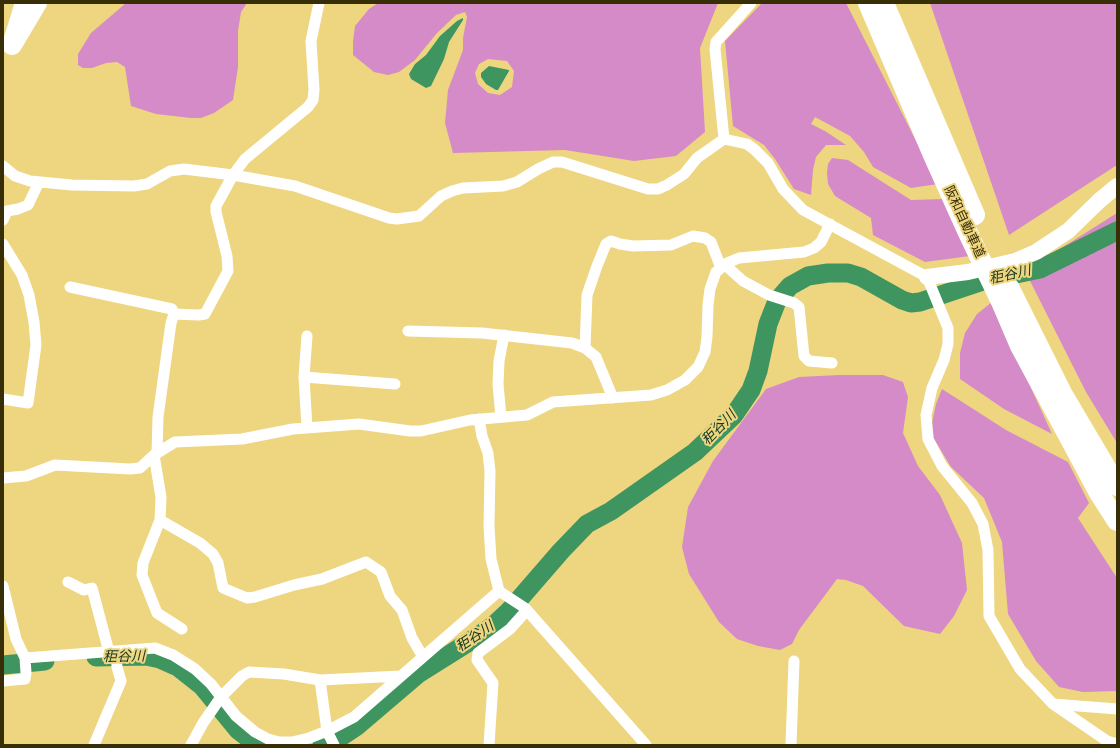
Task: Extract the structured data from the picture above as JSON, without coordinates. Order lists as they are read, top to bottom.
{
  "streets": {
    "highway": ["阪和自動車道"]
  },
  "water": ["秬谷川"]
}
